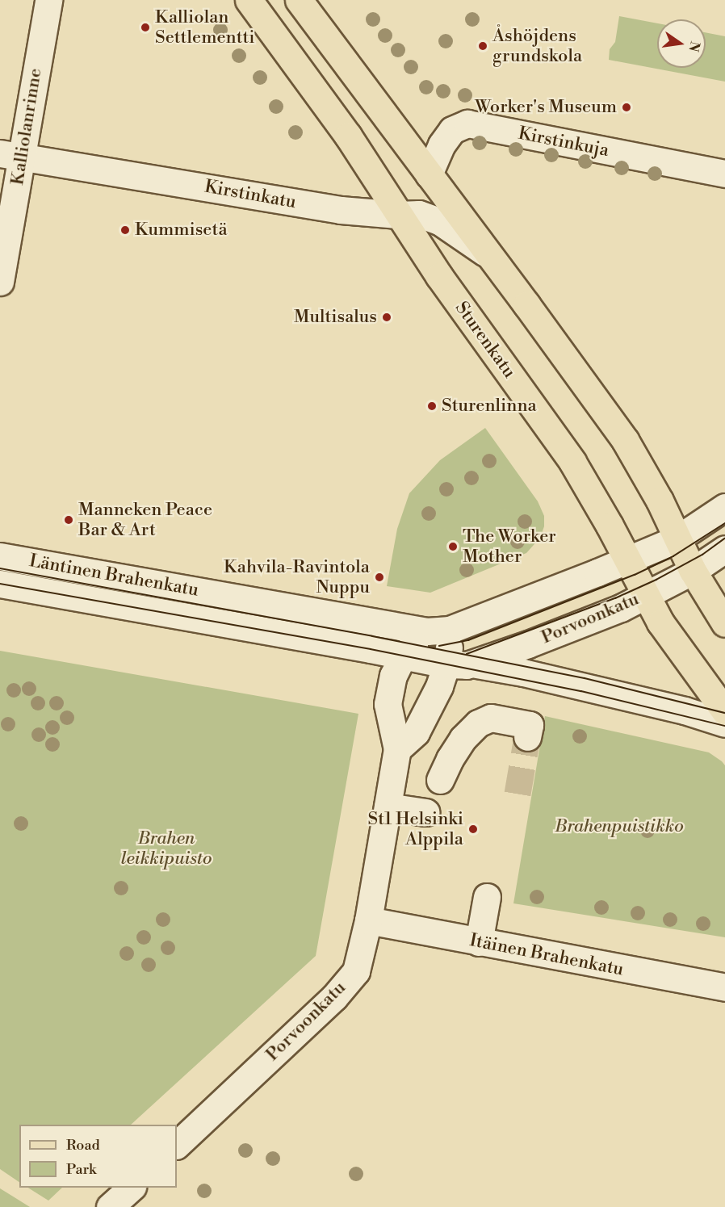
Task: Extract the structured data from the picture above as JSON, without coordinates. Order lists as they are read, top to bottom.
{
  "streets": {
    "main road": ["Sturenkatu"],
    "street": [
      "Kalliolanrinne",
      "Kirstinkuja",
      "Kirstinkatu",
      "Läntinen Brahenkatu",
      "Porvoonkatu",
      "Itäinen Brahenkatu"
    ]
  },
  "crossings": [
    ["Kalliolanrinne", "Kirstinkatu"],
    ["Kirstinkatu", "Sturenkatu"],
    ["Sturenkatu", "Porvoonkatu"],
    ["Läntinen Brahenkatu", "Porvoonkatu"],
    ["Porvoonkatu", "Itäinen Brahenkatu"]
  ],
  "parks": ["Brahenpuistikko", "Brahen leikkipuisto"],
  "places": [
    "Kalliolan Settlementti",
    "Åshöjdens grundskola",
    "Worker's Museum",
    "Kummisetä",
    "Multisalus",
    "Sturenlinna",
    "Manneken Peace Bar & Art",
    "The Worker Mother",
    "Kahvila-Ravintola Nuppu",
    "St1 Helsinki Alppila"
  ],
  "legend": ["Road", "Park"],
  "north": "right"
}
